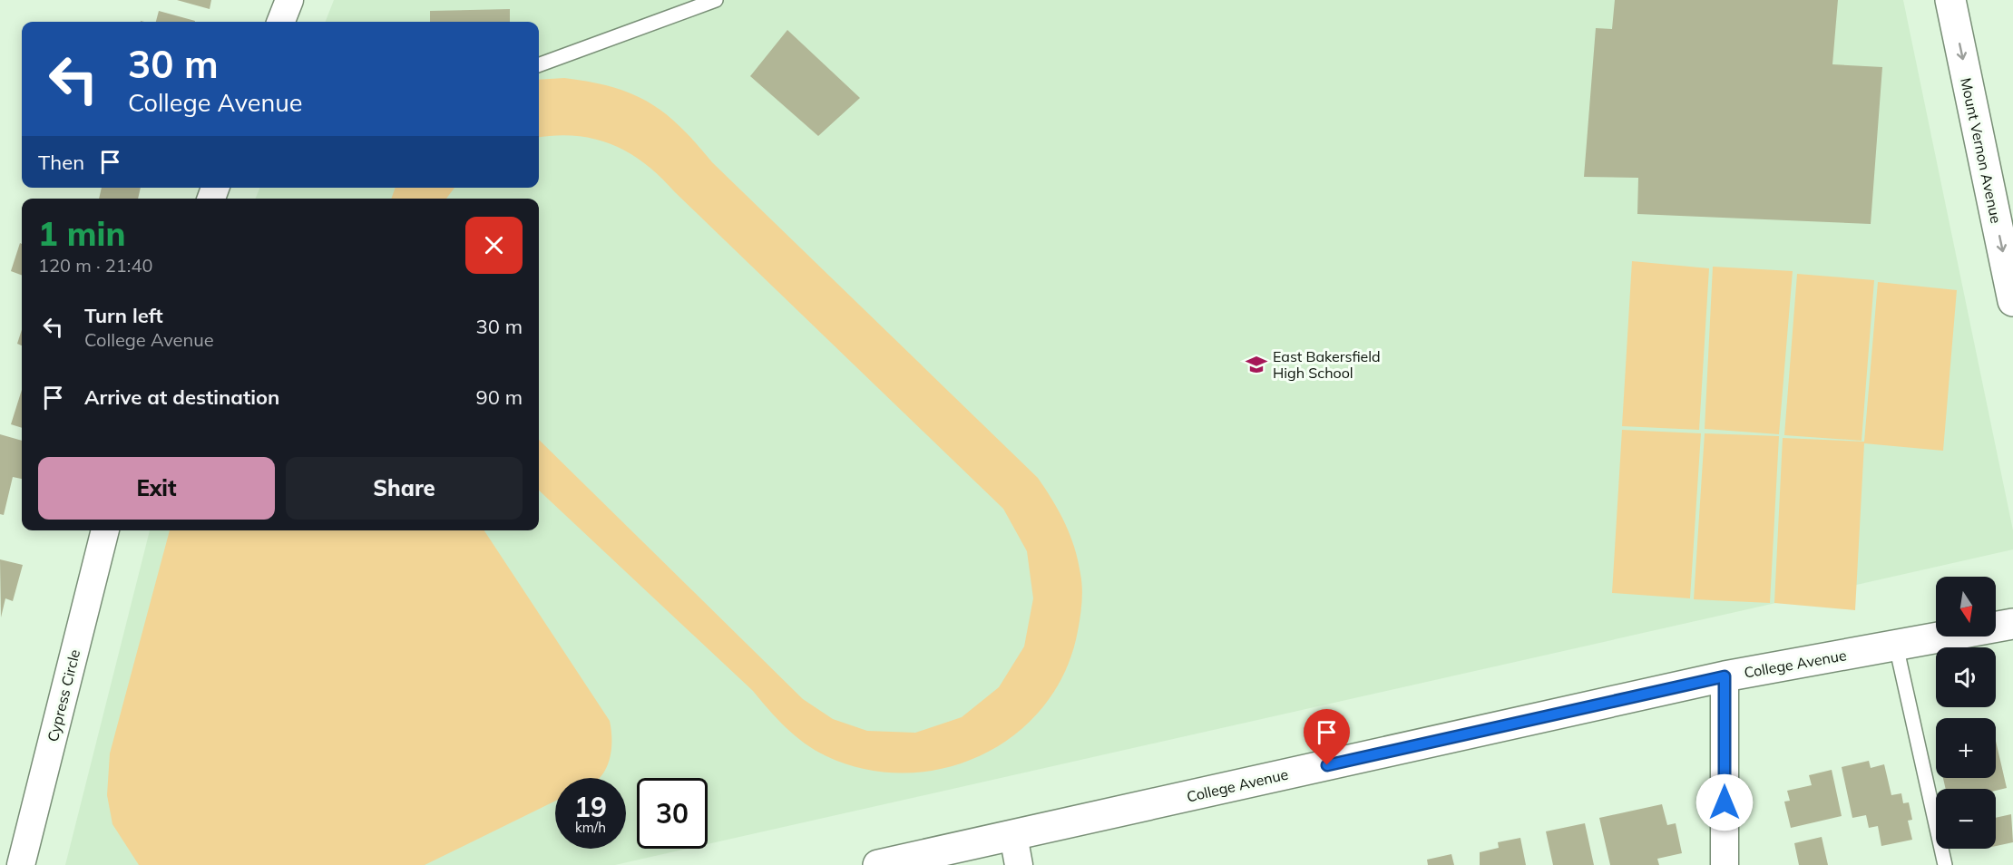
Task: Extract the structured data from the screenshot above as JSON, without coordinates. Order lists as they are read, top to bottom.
{
  "streets": {
    "street": ["Mount Vernon Avenue", "College Avenue", "Cypress Circle"]
  },
  "one_way": ["Mount Vernon Avenue"],
  "places": {
    "school or university": ["East Bakersfield High School"]
  },
  "north": "bottom",
  "page": {
    "turn": ["30 m", "College Avenue"],
    "then": "Then",
    "heading": ["1 min", "120 m · 21:40"],
    "list": [
      {
        "name": "Turn left",
        "note": "College Avenue",
        "value": "30 m"
      },
      {
        "name": "Arrive at destination",
        "value": "90 m"
      }
    ],
    "buttons": ["Exit", "Share"],
    "map_buttons": ["+", "−"],
    "speed": "19 km/h",
    "limit": "30"
  }
}
